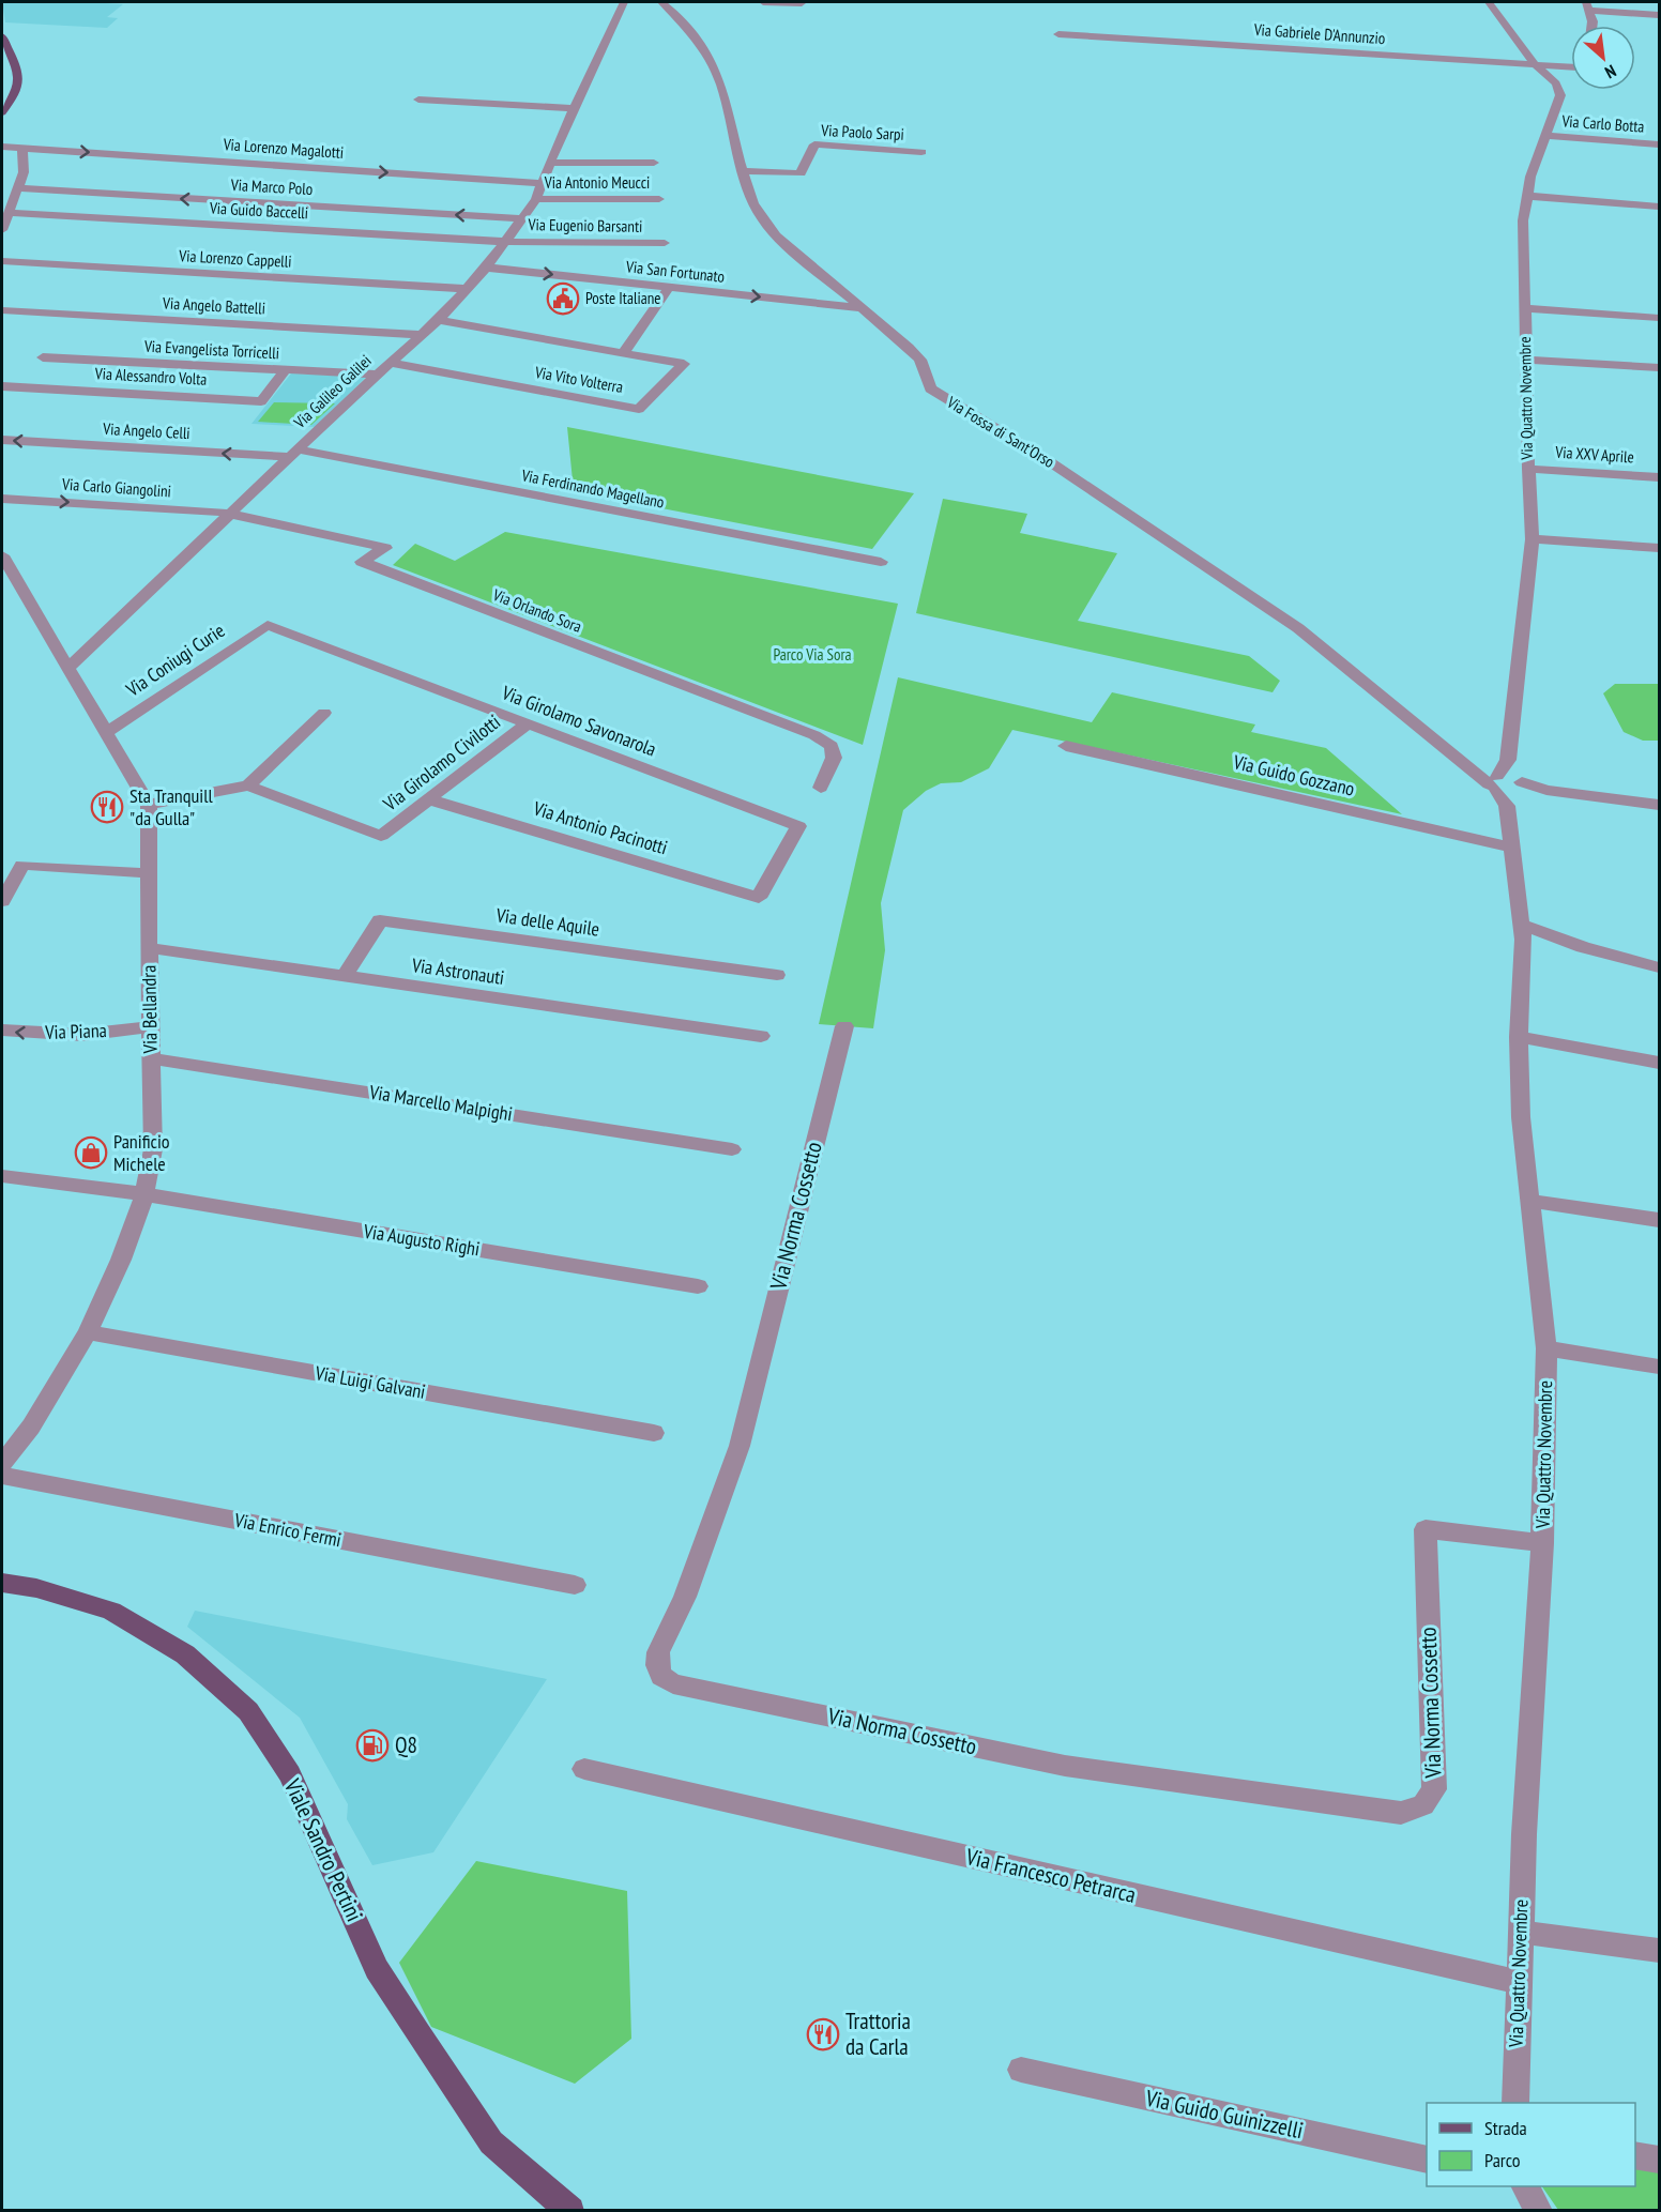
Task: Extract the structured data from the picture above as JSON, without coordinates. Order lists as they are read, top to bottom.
{
  "streets": {
    "main road": ["Viale Sandro Pertini"],
    "street": [
      "Via Gabriele D'Annunzio",
      "Via Carlo Botta",
      "Via Paolo Sarpi",
      "Via Lorenzo Magalotti",
      "Via Antonio Meucci",
      "Via Marco Polo",
      "Via Guido Baccelli",
      "Via Eugenio Barsanti",
      "Via Lorenzo Cappelli",
      "Via San Fortunato",
      "Via Angelo Battelli",
      "Via Evangelista Torricelli",
      "Via Alessandro Volta",
      "Via Vito Volterra",
      "Via Galileo Galilei",
      "Via Quattro Novembre",
      "Via Angelo Celli",
      "Via Fossa di Sant'Orso",
      "Via XXV Aprile",
      "Via Carlo Giangolini",
      "Via Ferdinando Magellano",
      "Via Orlando Sora",
      "Via Coniugi Curie",
      "Via Girolamo Savonarola",
      "Via Girolamo Civilotti",
      "Via Guido Gozzano",
      "Via Antonio Pacinotti",
      "Via delle Aquile",
      "Via Astronauti",
      "Via Bellandra",
      "Via Piana",
      "Via Marcello Malpighi",
      "Via Norma Cossetto",
      "Via Augusto Righi",
      "Via Luigi Galvani",
      "Via Enrico Fermi",
      "Via Francesco Petrarca",
      "Via Guido Guinizzelli"
    ]
  },
  "crossings": [
    ["Via Carlo Botta", "Via Quattro Novembre"],
    ["Via Paolo Sarpi", "Via Fossa di Sant'Orso"],
    ["Via Lorenzo Magalotti", "Via Galileo Galilei"],
    ["Via Antonio Meucci", "Via Galileo Galilei"],
    ["Via Marco Polo", "Via Galileo Galilei"],
    ["Via Guido Baccelli", "Via Eugenio Barsanti"],
    ["Via Guido Baccelli", "Via Galileo Galilei"],
    ["Via Eugenio Barsanti", "Via Galileo Galilei"],
    ["Via Lorenzo Cappelli", "Via Galileo Galilei"],
    ["Via San Fortunato", "Via Galileo Galilei"],
    ["Via San Fortunato", "Via Fossa di Sant'Orso"],
    ["Via Angelo Battelli", "Via Galileo Galilei"],
    ["Via Evangelista Torricelli", "Via Alessandro Volta"],
    ["Via Evangelista Torricelli", "Via Galileo Galilei"],
    ["Via Vito Volterra", "Via Galileo Galilei"],
    ["Via Galileo Galilei", "Via Angelo Celli"],
    ["Via Galileo Galilei", "Via Carlo Giangolini"],
    ["Via Galileo Galilei", "Via Ferdinando Magellano"],
    ["Via Galileo Galilei", "Via Orlando Sora"],
    ["Via Galileo Galilei", "Via Bellandra"],
    ["Via Quattro Novembre", "Via Fossa di Sant'Orso"],
    ["Via Quattro Novembre", "Via XXV Aprile"],
    ["Via Quattro Novembre", "Via Guido Gozzano"],
    ["Via Quattro Novembre", "Via Norma Cossetto"],
    ["Via Quattro Novembre", "Via Francesco Petrarca"],
    ["Via Angelo Celli", "Via Ferdinando Magellano"],
    ["Via Carlo Giangolini", "Via Orlando Sora"],
    ["Via Coniugi Curie", "Via Girolamo Savonarola"],
    ["Via Coniugi Curie", "Via Bellandra"],
    ["Via Girolamo Savonarola", "Via Girolamo Civilotti"],
    ["Via Girolamo Savonarola", "Via Antonio Pacinotti"],
    ["Via Girolamo Civilotti", "Via Antonio Pacinotti"],
    ["Via delle Aquile", "Via Astronauti"],
    ["Via Astronauti", "Via Bellandra"],
    ["Via Bellandra", "Via Piana"],
    ["Via Bellandra", "Via Marcello Malpighi"],
    ["Via Bellandra", "Via Augusto Righi"],
    ["Via Bellandra", "Via Luigi Galvani"]
  ],
  "one_way": ["Via Angelo Celli", "Via Carlo Giangolini", "Via Piana"],
  "parks": ["Parco Via Sora"],
  "places": {
    "public building": ["Poste Italiane"],
    "restaurant": ["Sta Tranquill \"da Gulla\"", "Trattoria da Carla"],
    "shop": ["Panificio Michele"],
    "fuel station": ["Q8"]
  },
  "legend": ["Strada", "Parco"],
  "north": "bottom right"
}
